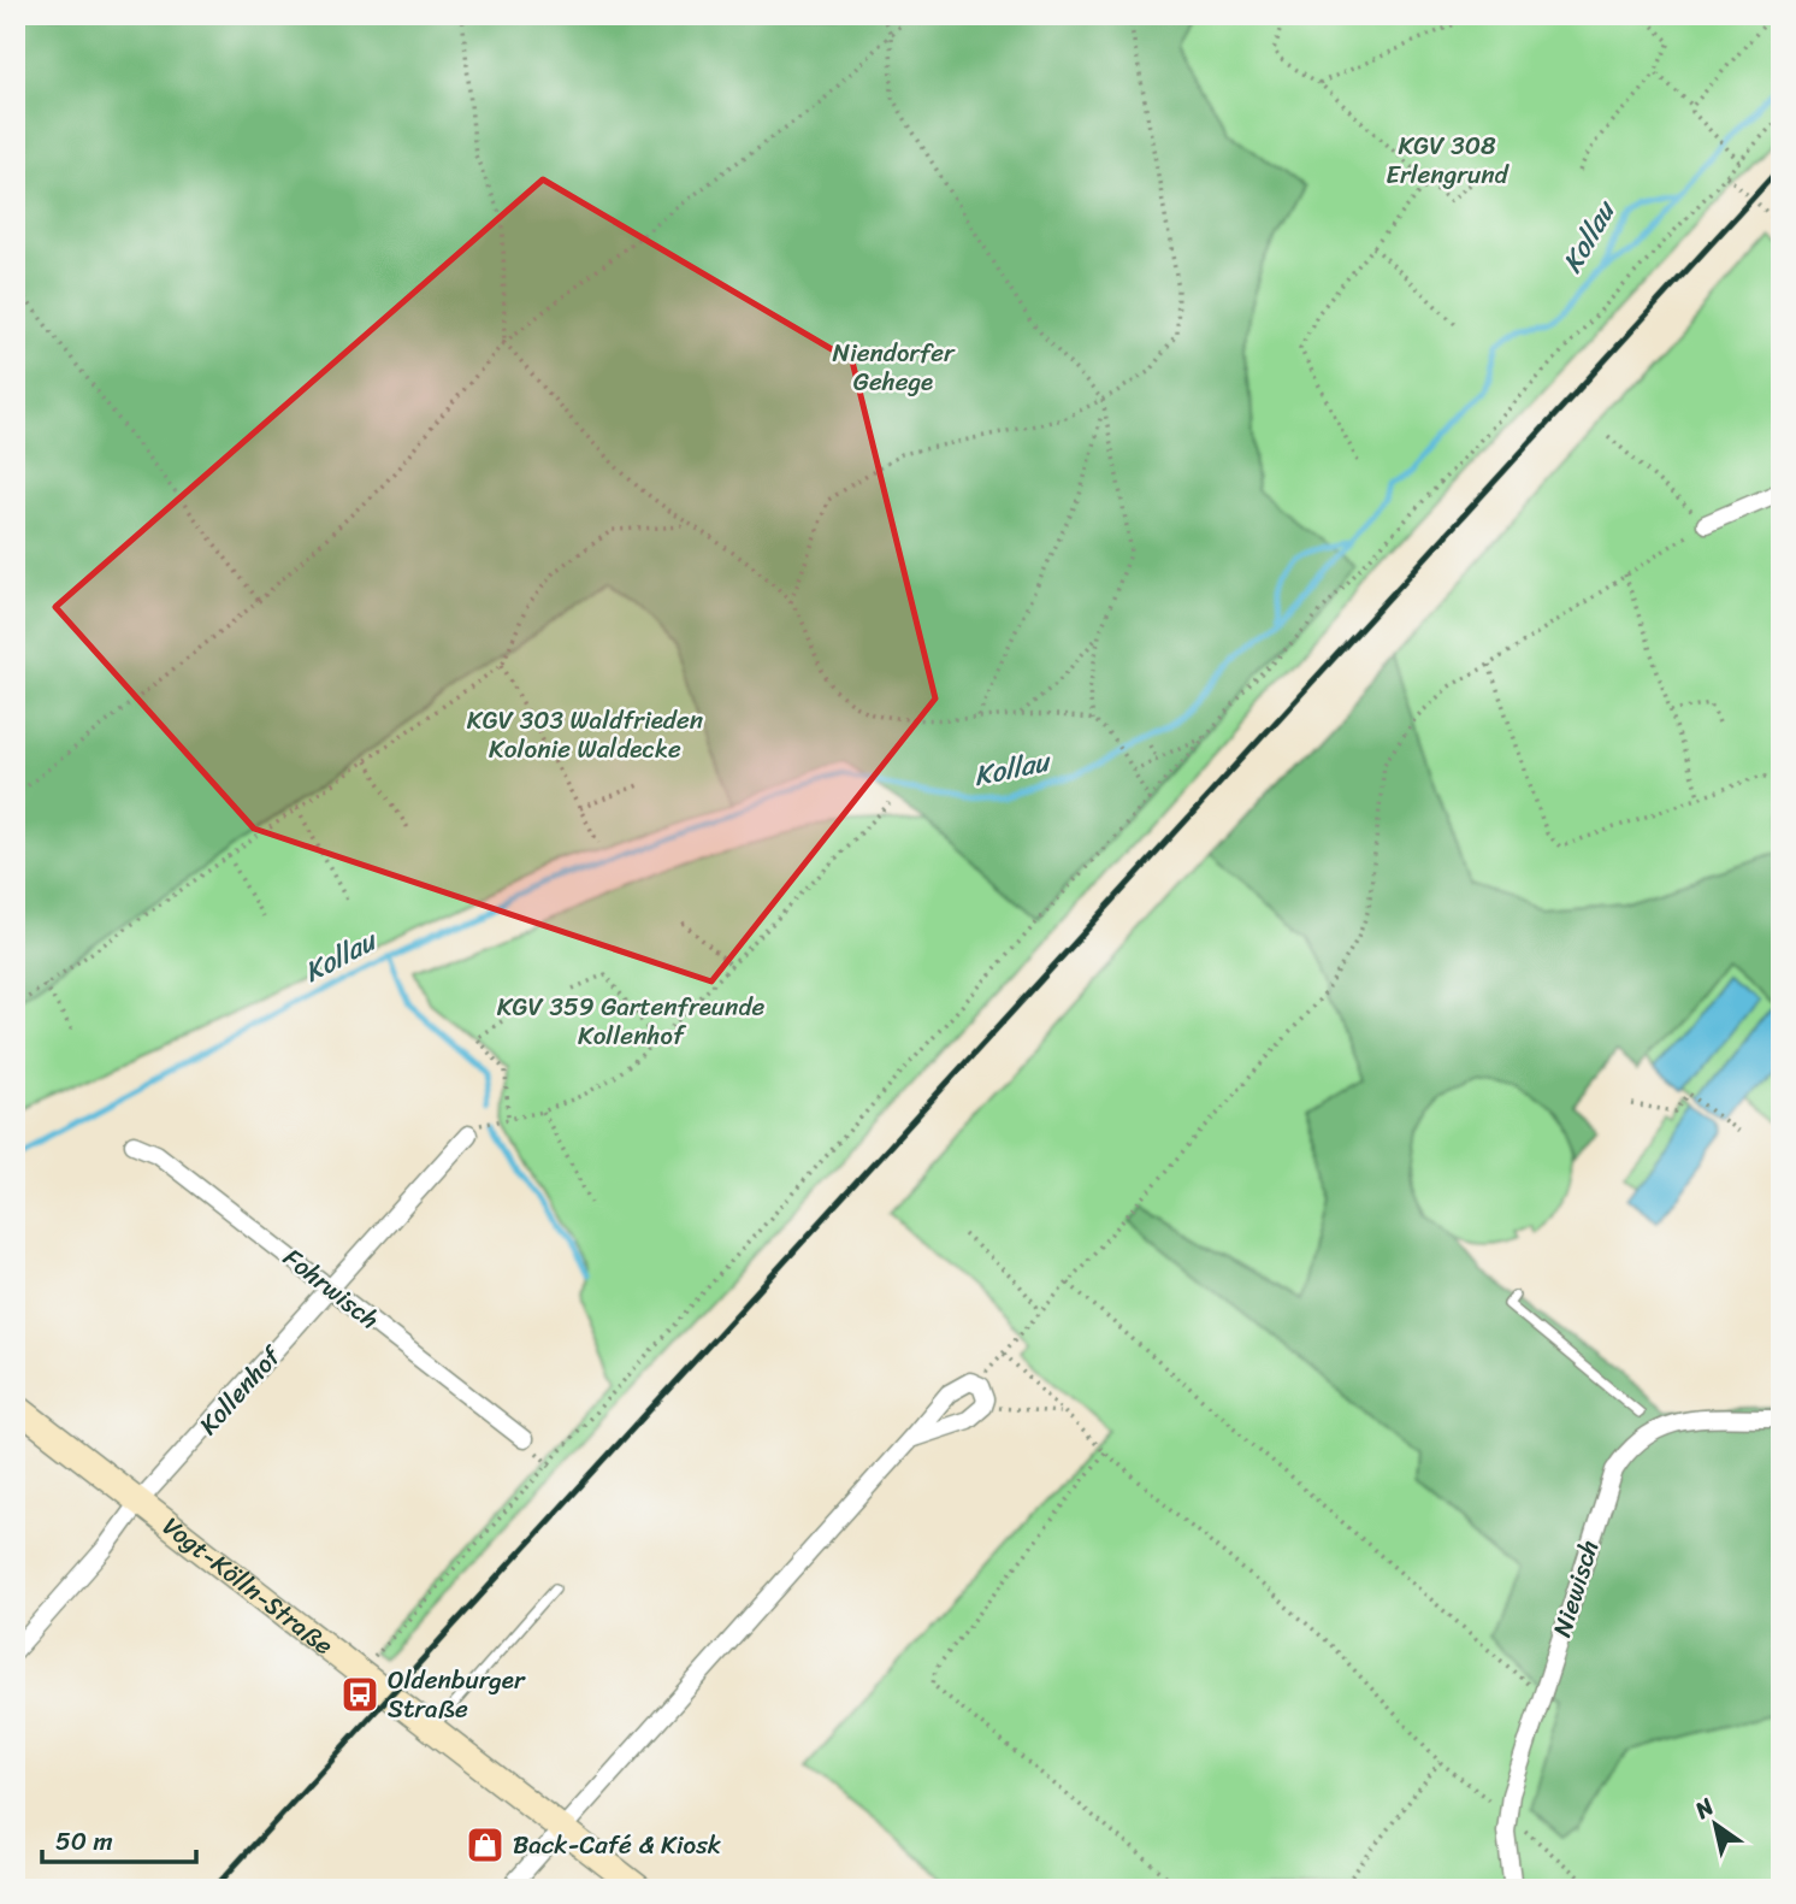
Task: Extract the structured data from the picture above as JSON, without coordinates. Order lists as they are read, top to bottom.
{
  "streets": {
    "street": [
      "Fohrwisch",
      "Kollenhof",
      "Vogt-Kölln-Straße",
      "Niewisch"
    ]
  },
  "crossings": [
    ["Fohrwisch", "Kollenhof"],
    ["Kollenhof", "Vogt-Kölln-Straße"]
  ],
  "water": ["Kollau"],
  "parks": [
    "KGV 308 Erlengrund",
    "Niendorfer Gehege",
    "KGV 303 Waldfrieden Kolonie Waldecke",
    "KGV 359 Gartenfreunde Kollenhof"
  ],
  "places": {
    "bus stop": ["Oldenburger Straße"],
    "shop": ["Back-Café & Kiosk"]
  },
  "scale_bar": "50 m",
  "north": "top left"
}
